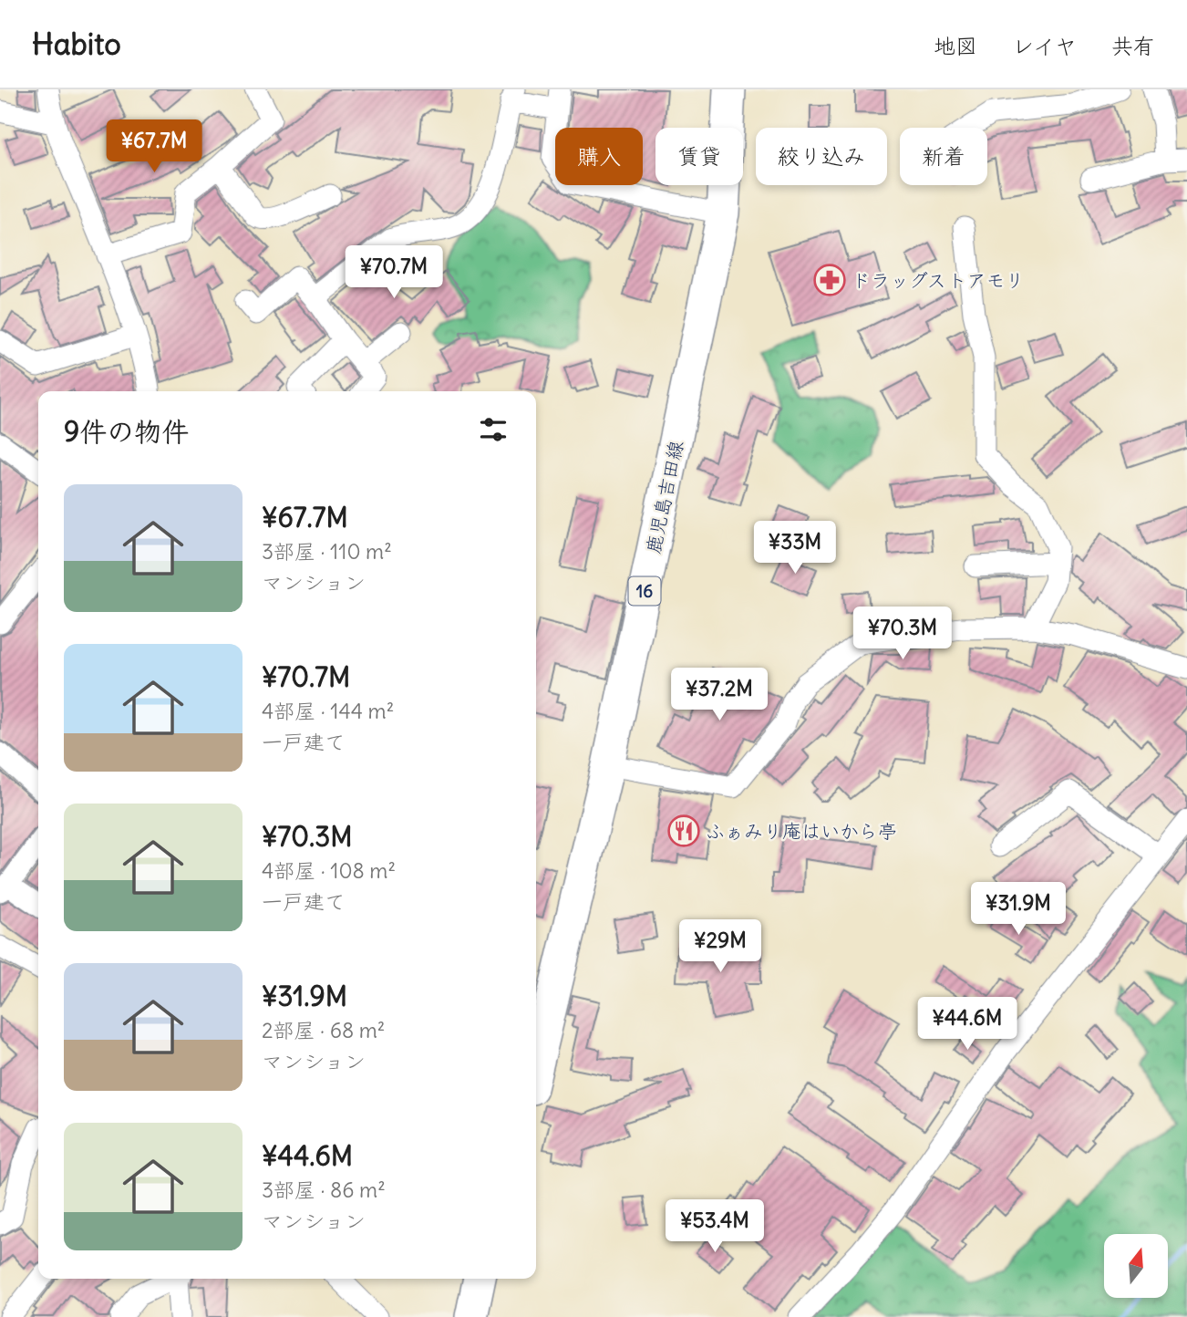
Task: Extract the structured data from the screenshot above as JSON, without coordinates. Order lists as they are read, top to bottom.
{
  "streets": {
    "main road": ["鹿児島吉田線", "16"]
  },
  "places": {
    "pharmacy": ["ドラッグストアモリ"],
    "restaurant": ["ふぁみり庵はいから亭"]
  },
  "north": "top",
  "page": {
    "header": "Habito",
    "nav": ["地図", "レイヤ", "共有"],
    "price": [
      "¥67.7M",
      "¥70.7M",
      "¥33M",
      "¥70.3M",
      "¥37.2M",
      "¥31.9M",
      "¥29M",
      "¥44.6M",
      "¥53.4M"
    ],
    "chip": [
      "購入",
      "賃貸",
      "絞り込み",
      "新着"
    ],
    "heading": "9件の物件",
    "list": [
      {
        "name": "¥67.7M",
        "note": "3部屋 · 110 m² · マンション"
      },
      {
        "name": "¥70.7M",
        "note": "4部屋 · 144 m² · 一戸建て"
      },
      {
        "name": "¥70.3M",
        "note": "4部屋 · 108 m² · 一戸建て"
      },
      {
        "name": "¥31.9M",
        "note": "2部屋 · 68 m² · マンション"
      },
      {
        "name": "¥44.6M",
        "note": "3部屋 · 86 m² · マンション"
      }
    ]
  }
}
